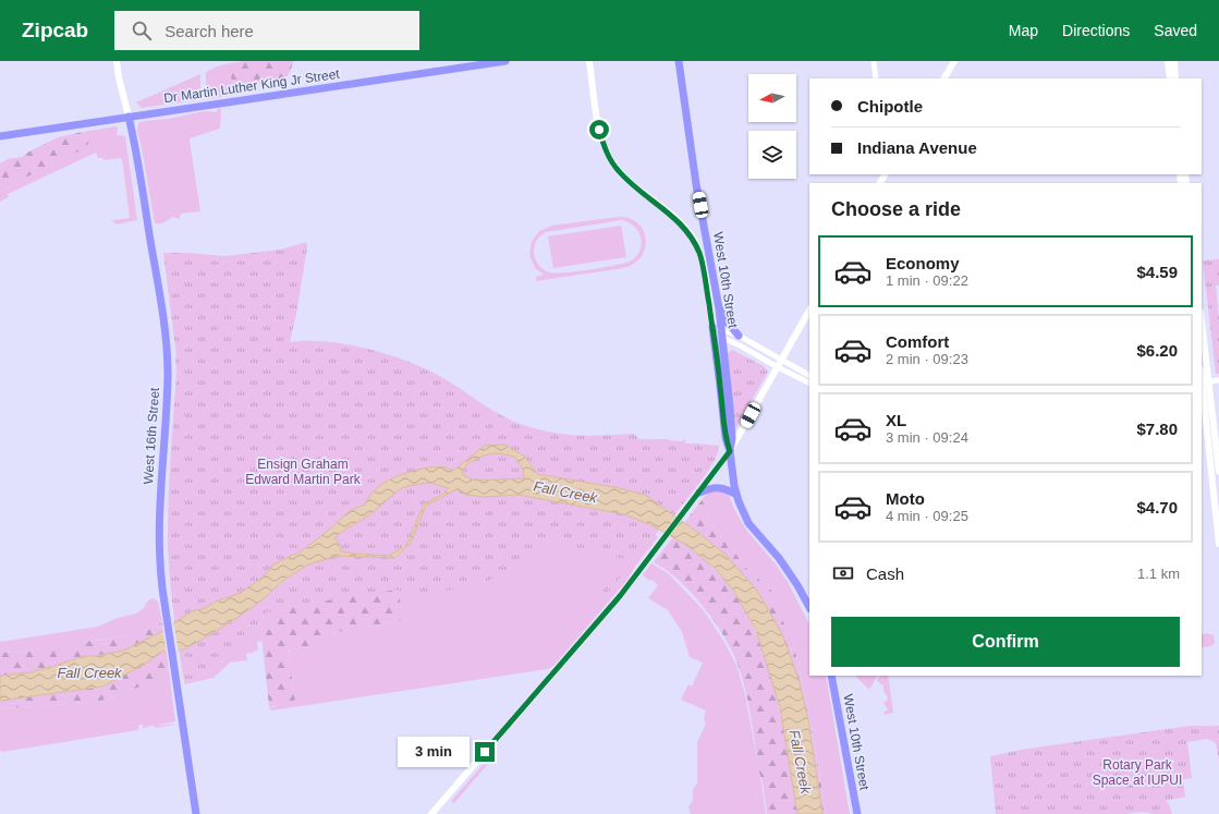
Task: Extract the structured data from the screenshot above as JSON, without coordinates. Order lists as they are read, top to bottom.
{
  "streets": {
    "main road": ["Dr Martin Luther King Jr Street", "West 10th Street", "West 16th Street"]
  },
  "crossings": [
    ["Dr Martin Luther King Jr Street", "West 16th Street"]
  ],
  "water": ["Fall Creek"],
  "parks": ["Ensign Graham Edward Martin Park", "Rotary Park Space at IUPUI"],
  "north": "left",
  "page": {
    "header": "Zipcab",
    "search": "Search here",
    "nav": ["Map", "Directions", "Saved"],
    "banner": ["Chipotle", "Indiana Avenue"],
    "heading": "Choose a ride",
    "list": [
      {
        "name": "Economy",
        "note": "1 min · 09:22",
        "value": "$4.59"
      },
      {
        "name": "Comfort",
        "note": "2 min · 09:23",
        "value": "$6.20"
      },
      {
        "name": "XL",
        "note": "3 min · 09:24",
        "value": "$7.80"
      },
      {
        "name": "Moto",
        "note": "4 min · 09:25",
        "value": "$4.70"
      }
    ],
    "pay": ["Cash", "1.1 km"],
    "buttons": "Confirm",
    "bubble": "3 min"
  }
}
